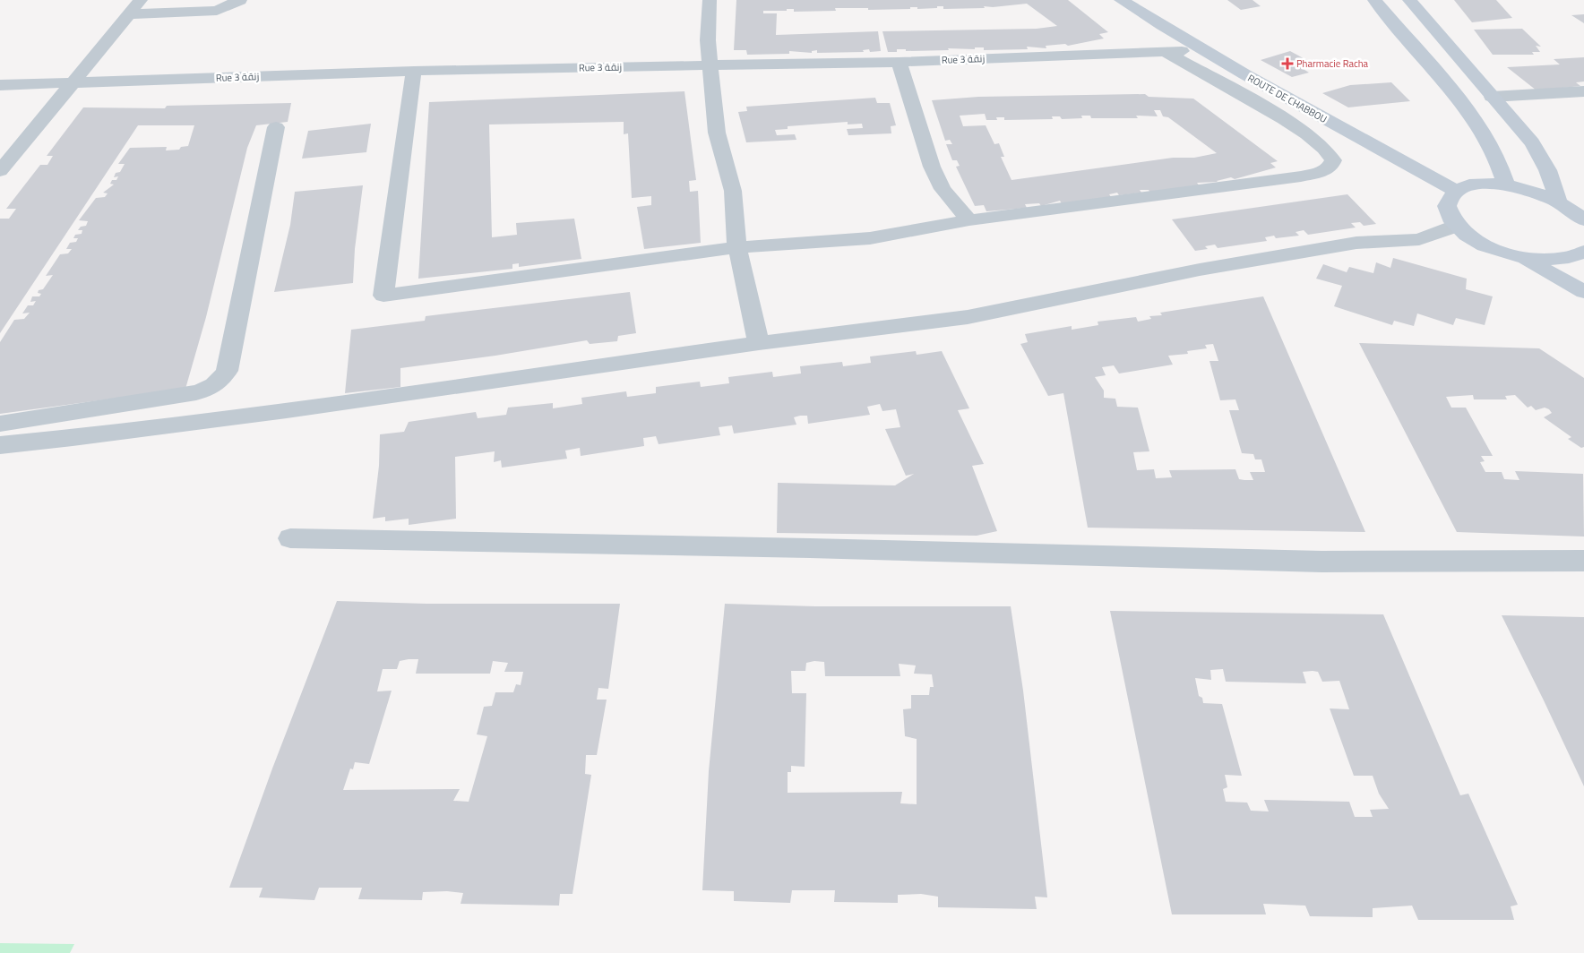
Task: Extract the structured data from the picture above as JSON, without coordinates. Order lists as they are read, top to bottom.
{
  "streets": {
    "street": ["Rue 3 زنقة", "ROUTE DE CHABBOU"]
  },
  "crossings": [
    ["Rue 3 زنقة", "ROUTE DE CHABBOU"]
  ],
  "places": {
    "health": ["Pharmacie Racha"]
  }
}
